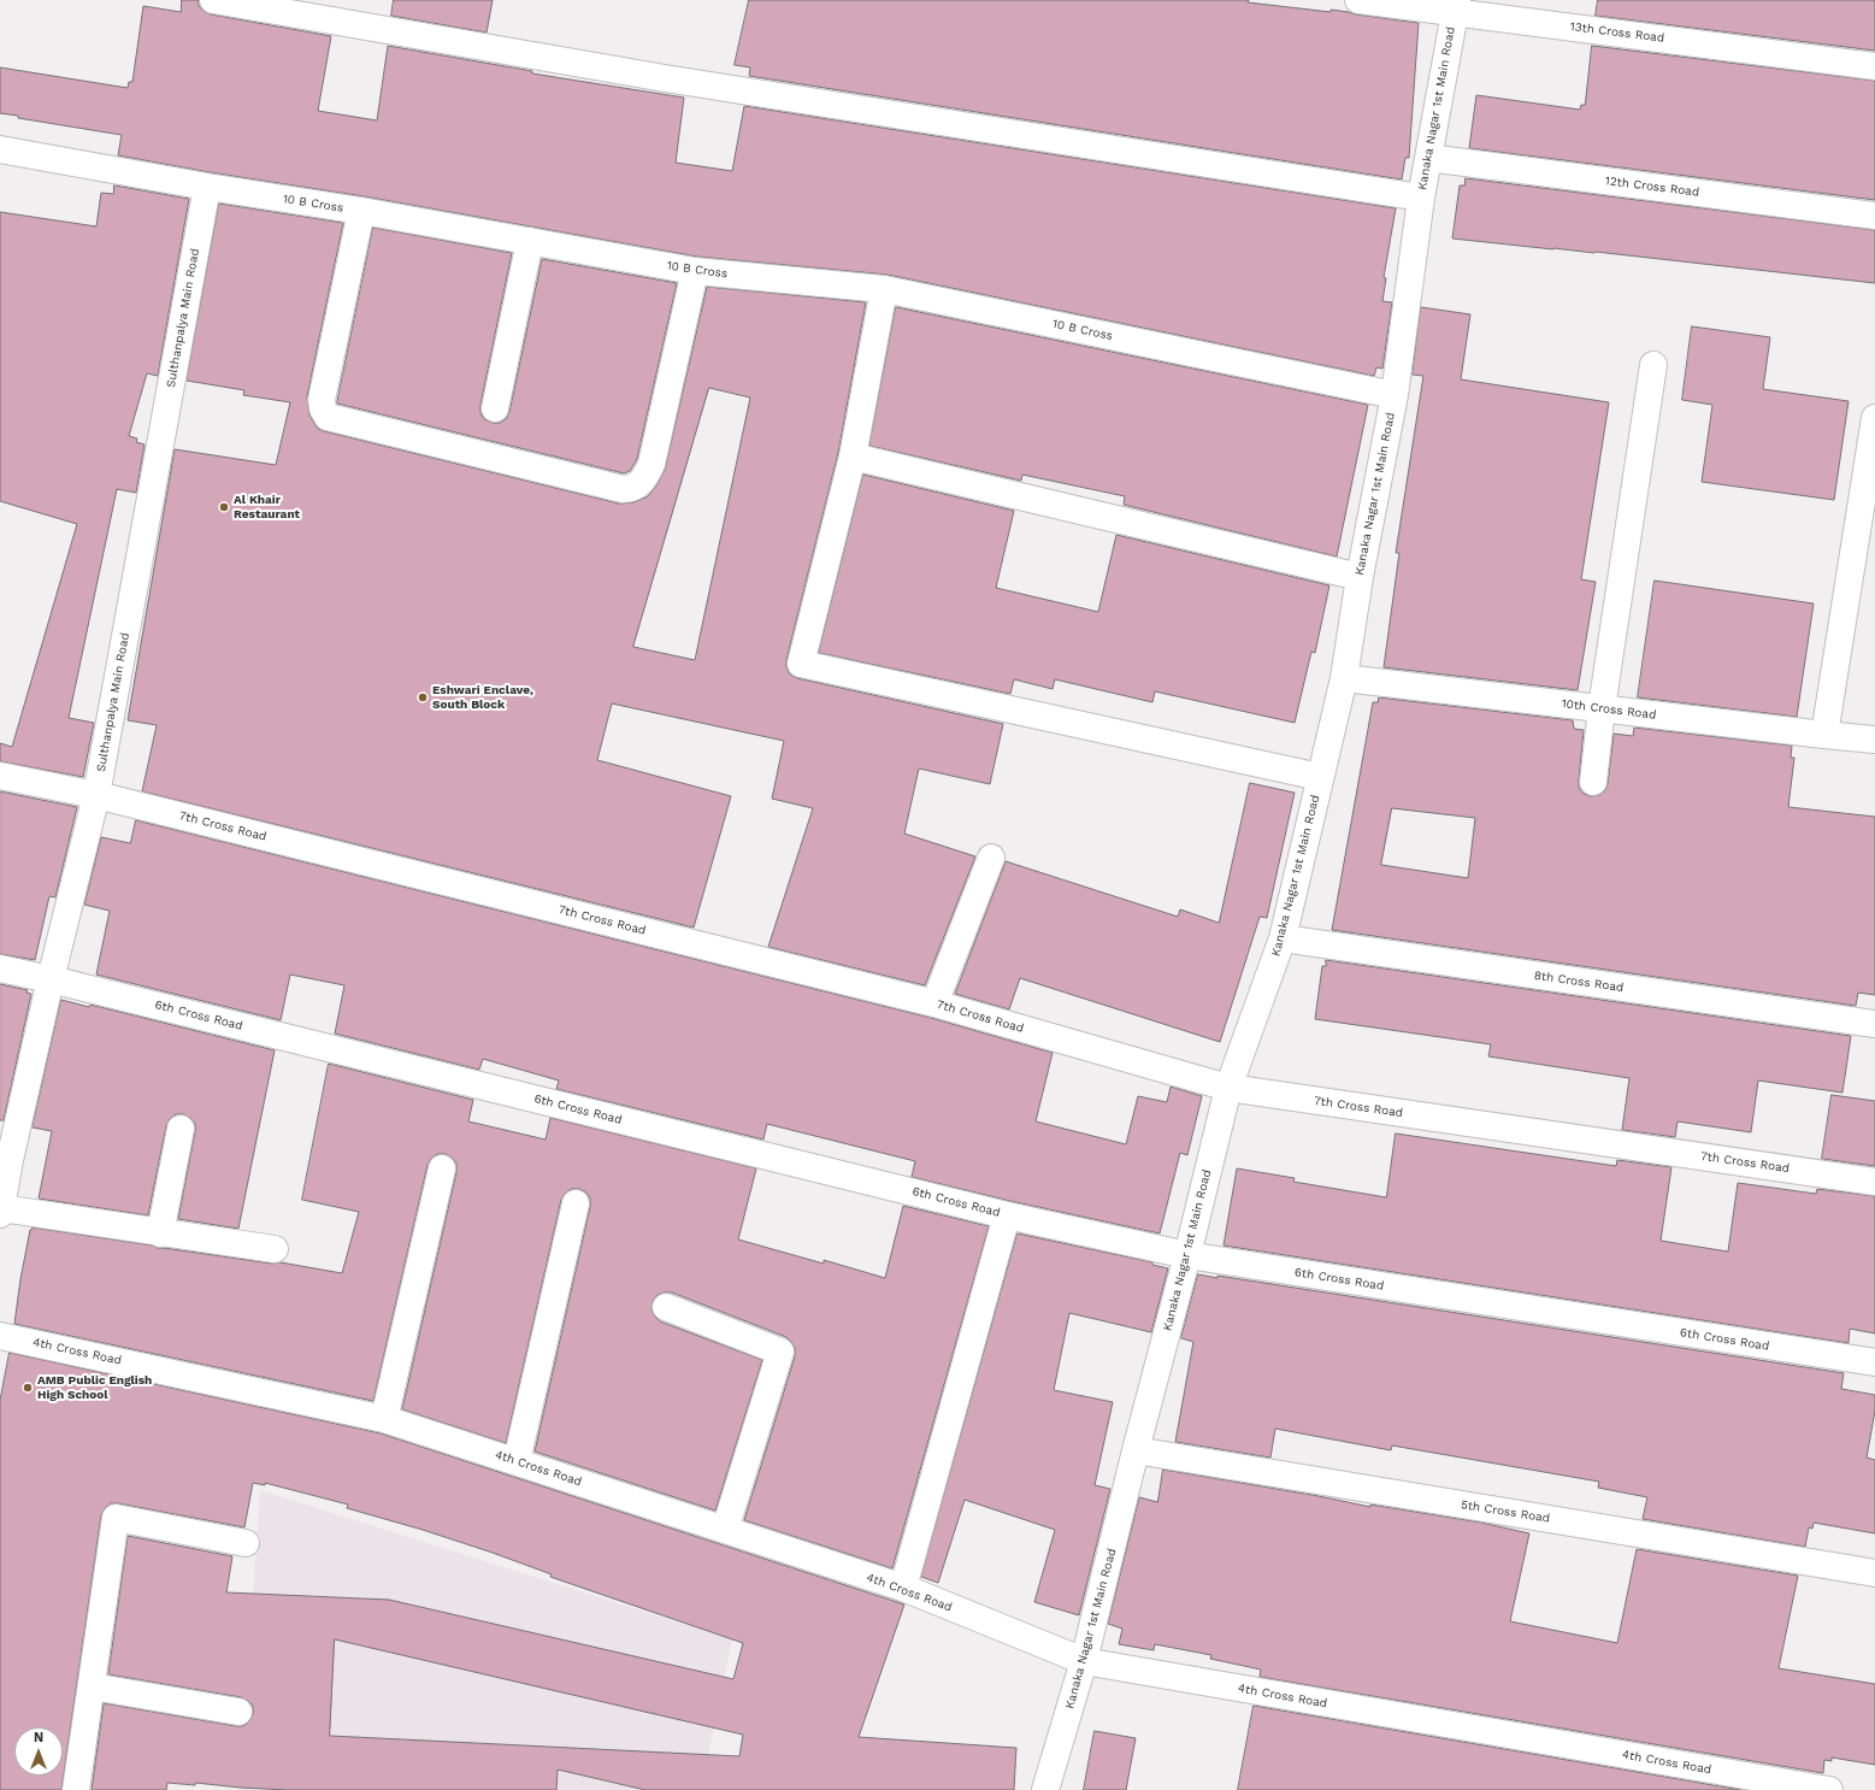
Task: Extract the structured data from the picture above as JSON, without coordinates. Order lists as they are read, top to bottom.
{
  "streets": {
    "street": [
      "13th Cross Road",
      "Kanaka Nagar 1st Main Road",
      "12th Cross Road",
      "10 B Cross",
      "Sulthanpalya Main Road",
      "10th Cross Road",
      "7th Cross Road",
      "8th Cross Road",
      "6th Cross Road",
      "4th Cross Road",
      "5th Cross Road"
    ]
  },
  "crossings": [
    ["13th Cross Road", "Kanaka Nagar 1st Main Road"],
    ["Kanaka Nagar 1st Main Road", "12th Cross Road"],
    ["Kanaka Nagar 1st Main Road", "10 B Cross"],
    ["Kanaka Nagar 1st Main Road", "10th Cross Road"],
    ["Kanaka Nagar 1st Main Road", "7th Cross Road"],
    ["Kanaka Nagar 1st Main Road", "8th Cross Road"],
    ["Kanaka Nagar 1st Main Road", "6th Cross Road"],
    ["Kanaka Nagar 1st Main Road", "4th Cross Road"],
    ["Kanaka Nagar 1st Main Road", "5th Cross Road"],
    ["10 B Cross", "Sulthanpalya Main Road"],
    ["Sulthanpalya Main Road", "7th Cross Road"],
    ["Sulthanpalya Main Road", "6th Cross Road"]
  ],
  "places": ["Al Khair Restaurant", "Eshwari Enclave, South Block", "AMB Public English High School"],
  "north": "top"
}
